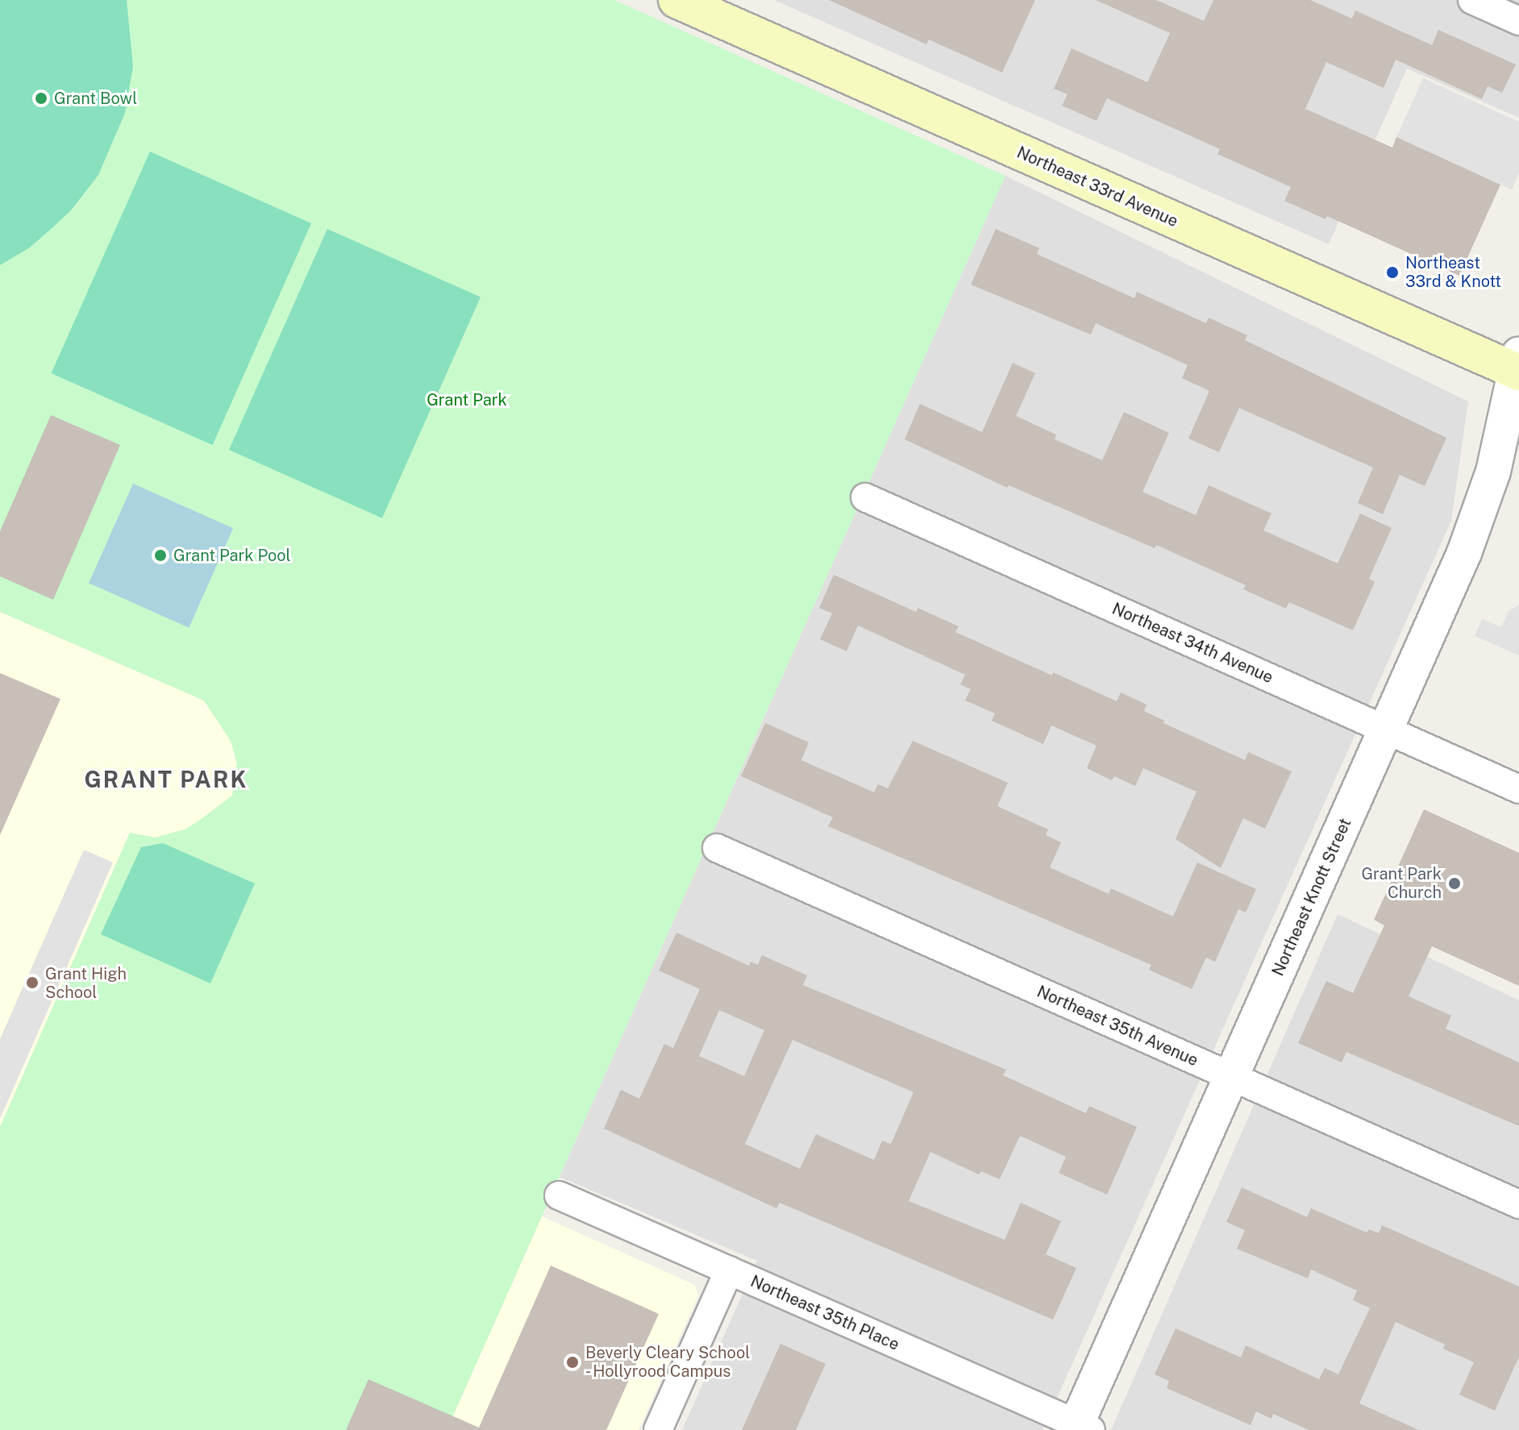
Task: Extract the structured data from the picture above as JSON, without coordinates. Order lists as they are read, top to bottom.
{
  "streets": {
    "main road": ["Northeast 33rd Avenue"],
    "street": [
      "Northeast 34th Avenue",
      "Northeast Knott Street",
      "Northeast 35th Avenue",
      "Northeast 35th Place"
    ]
  },
  "crossings": [
    ["Northeast 33rd Avenue", "Northeast Knott Street"],
    ["Northeast 34th Avenue", "Northeast Knott Street"],
    ["Northeast Knott Street", "Northeast 35th Avenue"],
    ["Northeast Knott Street", "Northeast 35th Place"]
  ],
  "districts": ["GRANT PARK"],
  "parks": ["Grant Park"],
  "places": [
    "Grant Bowl",
    "Northeast 33rd & Knott",
    "Grant Park Pool",
    "Grant Park Church",
    "Grant High School",
    "Beverly Cleary School - Hollyrood Campus"
  ]
}
